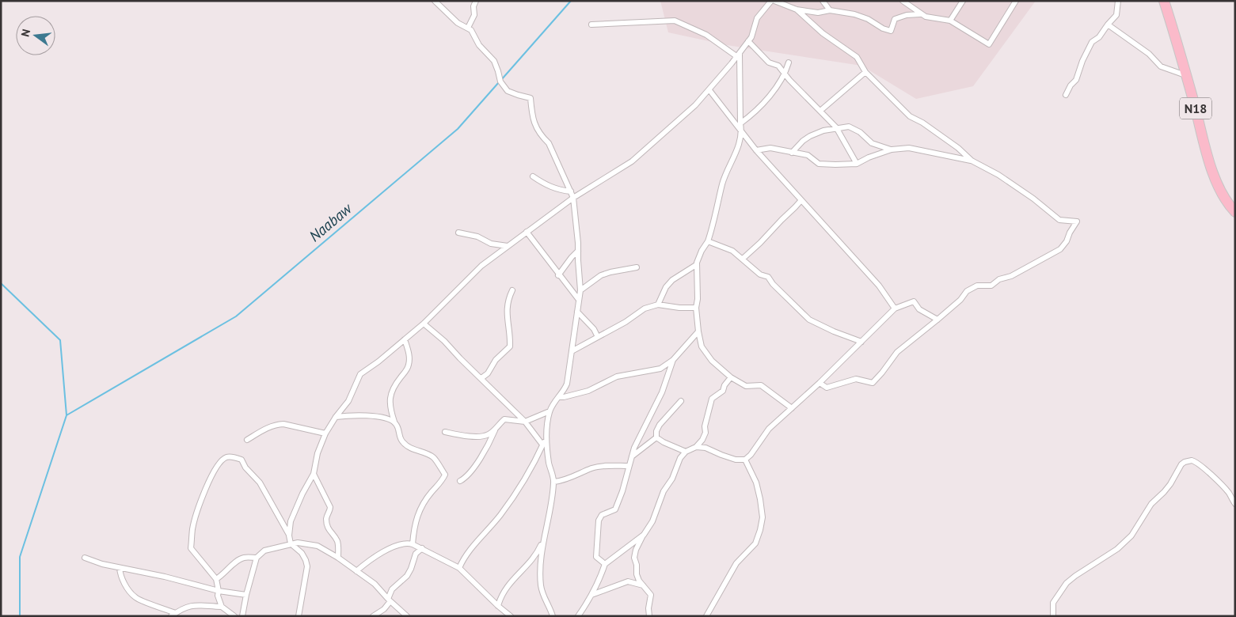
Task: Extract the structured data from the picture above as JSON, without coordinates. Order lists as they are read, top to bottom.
{
  "streets": {
    "highway": ["N18"]
  },
  "water": ["Naabaw"],
  "north": "left"
}
